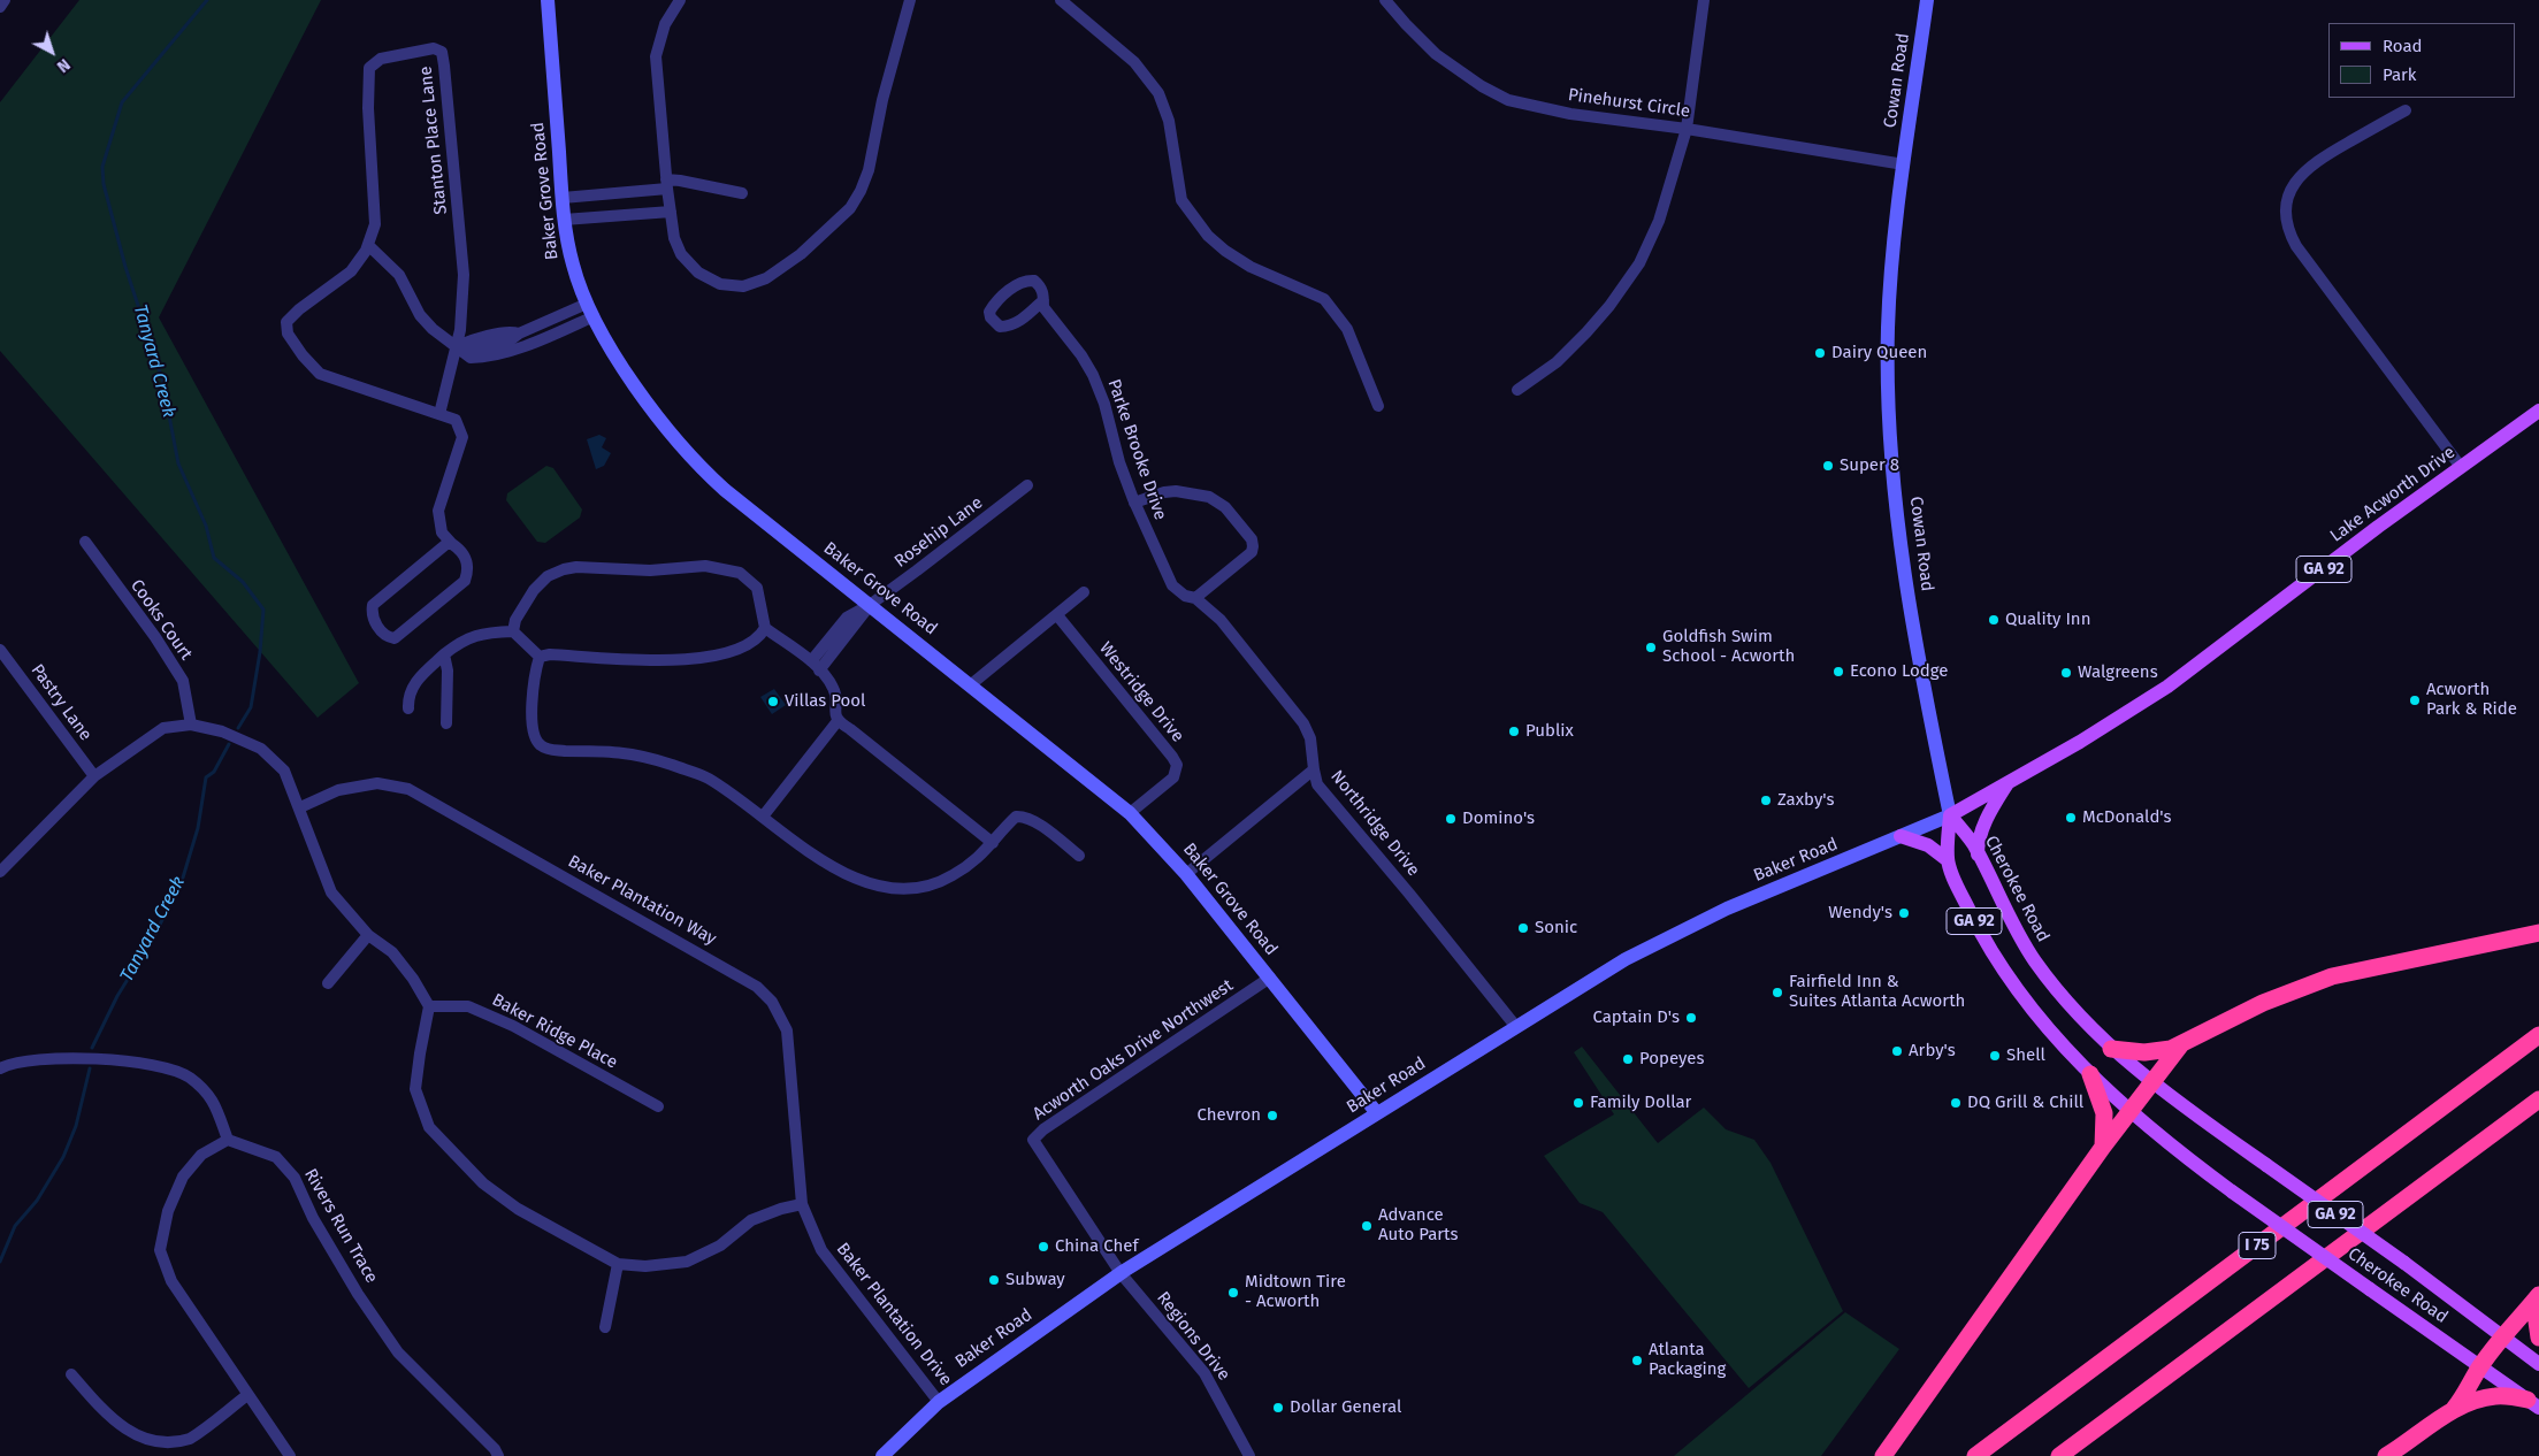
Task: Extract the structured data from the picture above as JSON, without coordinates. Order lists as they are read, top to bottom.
{
  "streets": {
    "highway": ["I 75"],
    "main road": [
      "Cowan Road",
      "Baker Grove Road",
      "Lake Acworth Drive",
      "GA 92",
      "Baker Road",
      "Cherokee Road"
    ],
    "street": [
      "Pinehurst Circle",
      "Stanton Place Lane",
      "Parke Brooke Drive",
      "Rosehip Lane",
      "Cooks Court",
      "Westridge Drive",
      "Pastry Lane",
      "Northridge Drive",
      "Baker Plantation Way",
      "Baker Ridge Place",
      "Acworth Oaks Drive Northwest",
      "Rivers Run Trace",
      "Baker Plantation Drive",
      "Regions Drive"
    ]
  },
  "crossings": [
    ["Cowan Road", "Pinehurst Circle"],
    ["Cowan Road", "Lake Acworth Drive"],
    ["Cowan Road", "Baker Road"],
    ["Cowan Road", "Cherokee Road"],
    ["Baker Grove Road", "Rosehip Lane"],
    ["Baker Grove Road", "Westridge Drive"],
    ["Baker Grove Road", "Northridge Drive"],
    ["Baker Grove Road", "Baker Road"],
    ["Baker Grove Road", "Acworth Oaks Drive Northwest"],
    ["Parke Brooke Drive", "Northridge Drive"],
    ["Lake Acworth Drive", "Baker Road"],
    ["Lake Acworth Drive", "Cherokee Road"],
    ["Northridge Drive", "Baker Road"],
    ["Baker Road", "Cherokee Road"],
    ["Baker Road", "Acworth Oaks Drive Northwest"],
    ["Baker Road", "Baker Plantation Drive"],
    ["Baker Road", "Regions Drive"],
    ["Baker Plantation Way", "Baker Plantation Drive"],
    ["Acworth Oaks Drive Northwest", "Regions Drive"]
  ],
  "water": ["Tanyard Creek"],
  "places": [
    "Dairy Queen",
    "Super 8",
    "Quality Inn",
    "Goldfish Swim School - Acworth",
    "Econo Lodge",
    "Walgreens",
    "Acworth Park & Ride",
    "Villas Pool",
    "Publix",
    "Zaxby's",
    "McDonald's",
    "Domino's",
    "Wendy's",
    "Sonic",
    "Fairfield Inn & Suites Atlanta Acworth",
    "Captain D's",
    "Arby's",
    "Shell",
    "Popeyes",
    "Family Dollar",
    "DQ Grill & Chill",
    "Chevron",
    "Advance Auto Parts",
    "China Chef",
    "Subway",
    "Midtown Tire - Acworth",
    "Atlanta Packaging",
    "Dollar General"
  ],
  "legend": ["Road", "Park"],
  "north": "bottom right"
}
